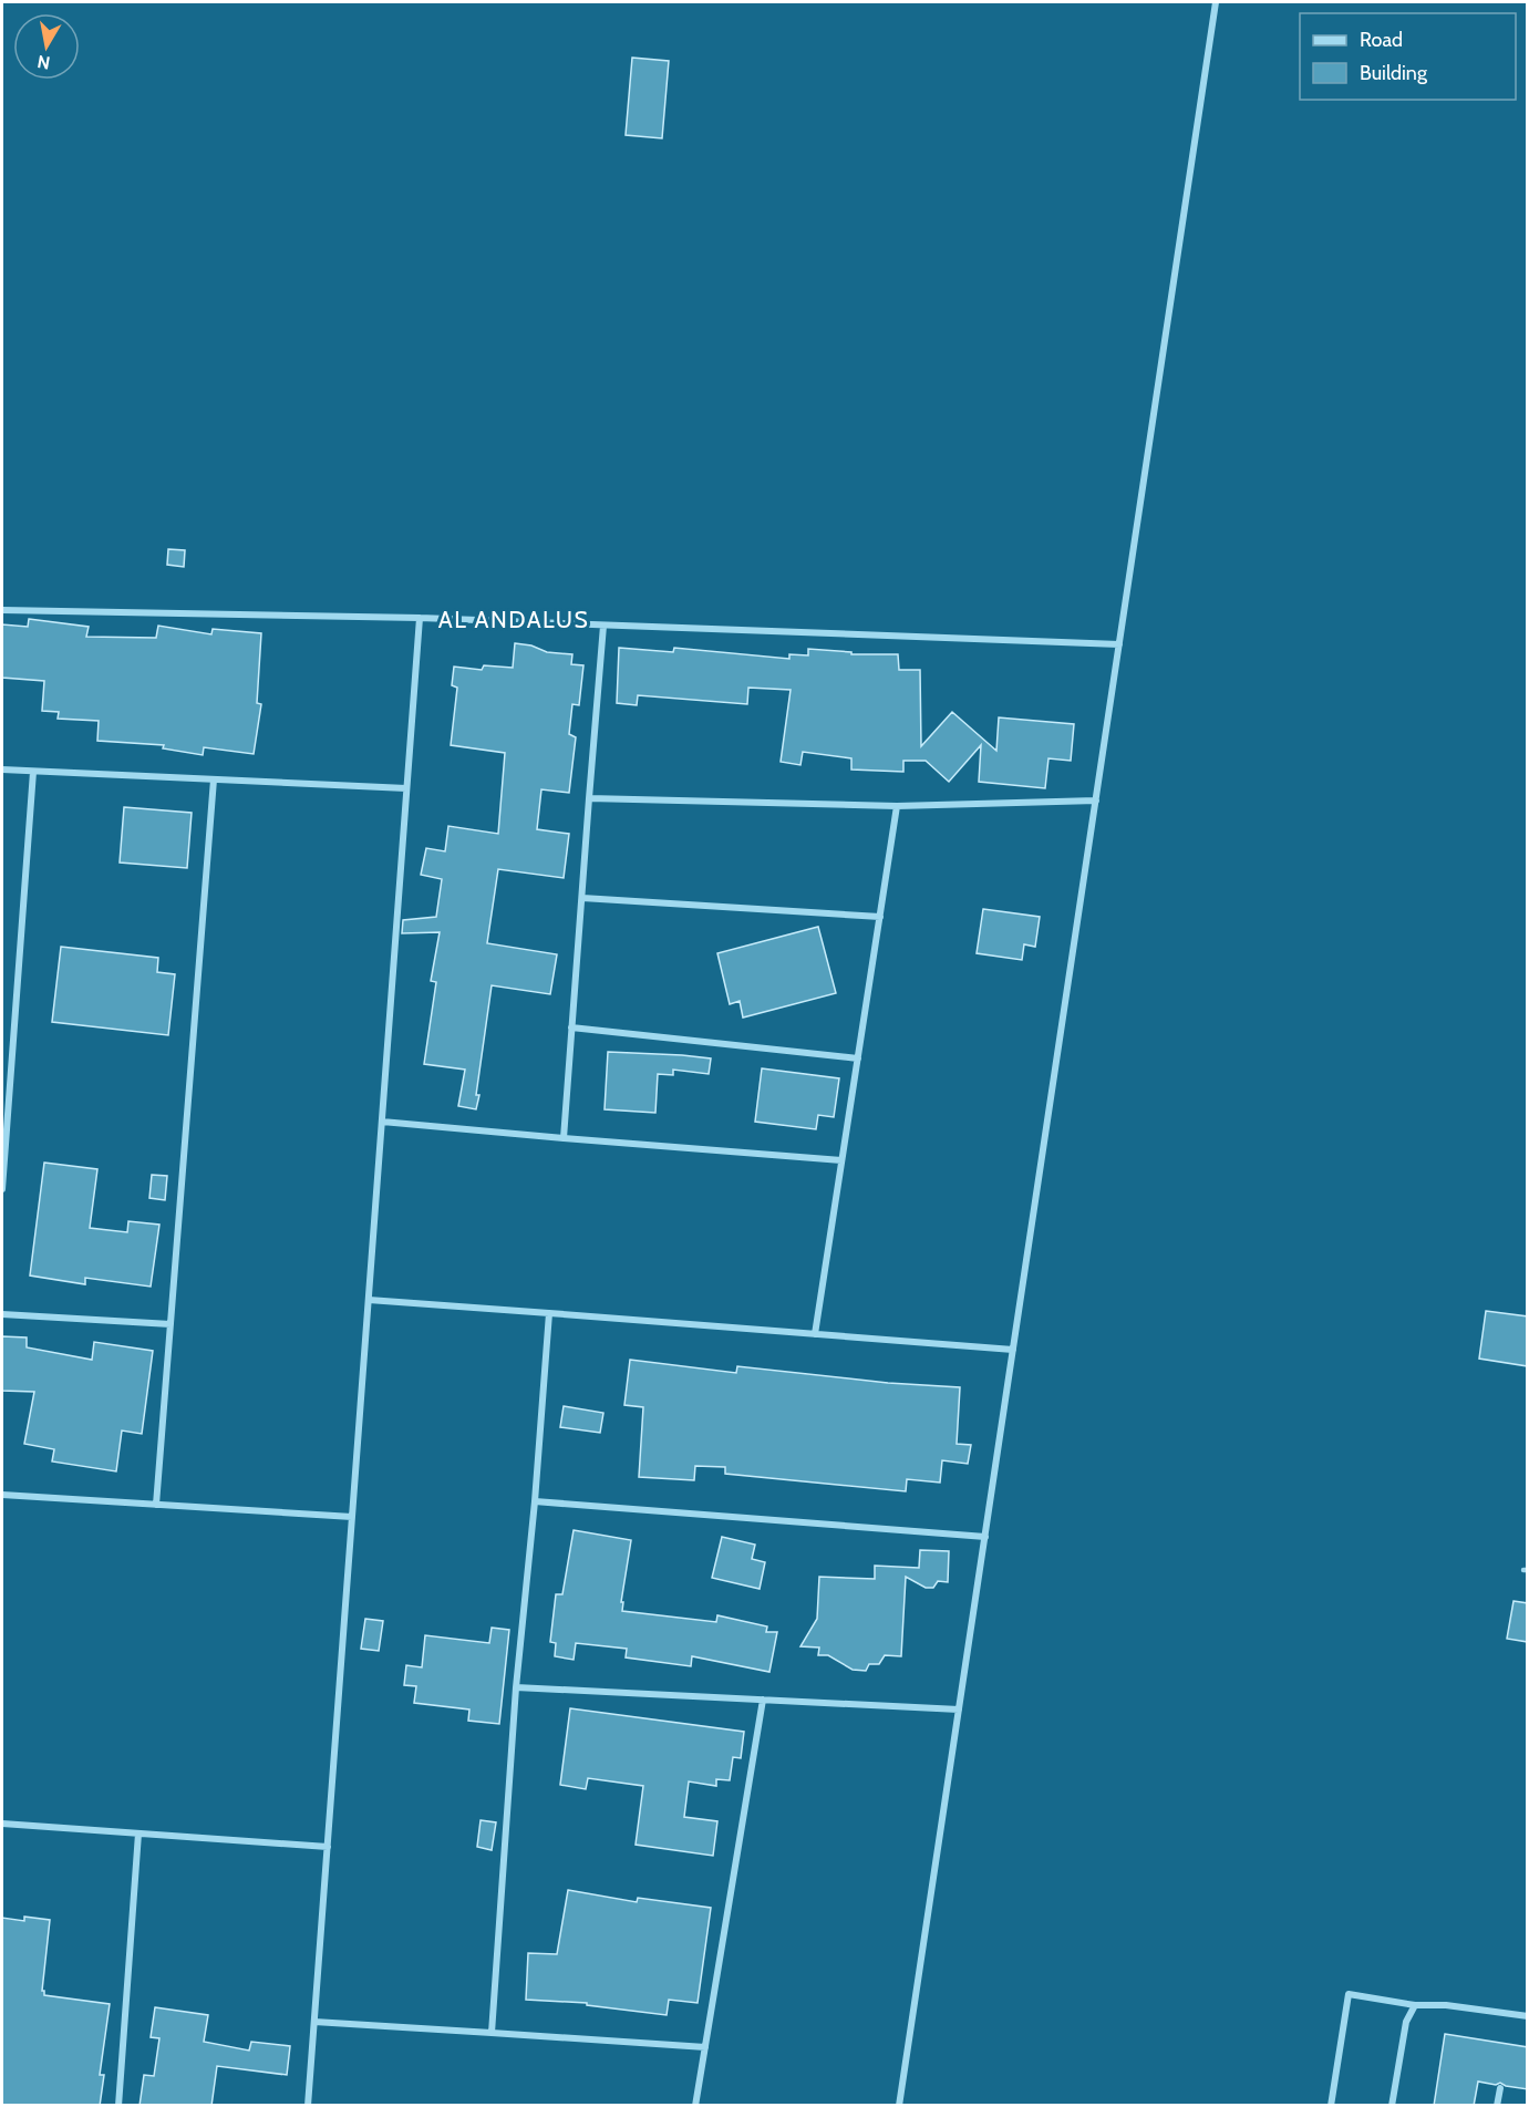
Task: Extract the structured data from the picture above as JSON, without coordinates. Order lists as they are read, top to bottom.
{
  "districts": ["AL ANDALUS"],
  "legend": ["Road", "Building"],
  "north": "bottom"
}
